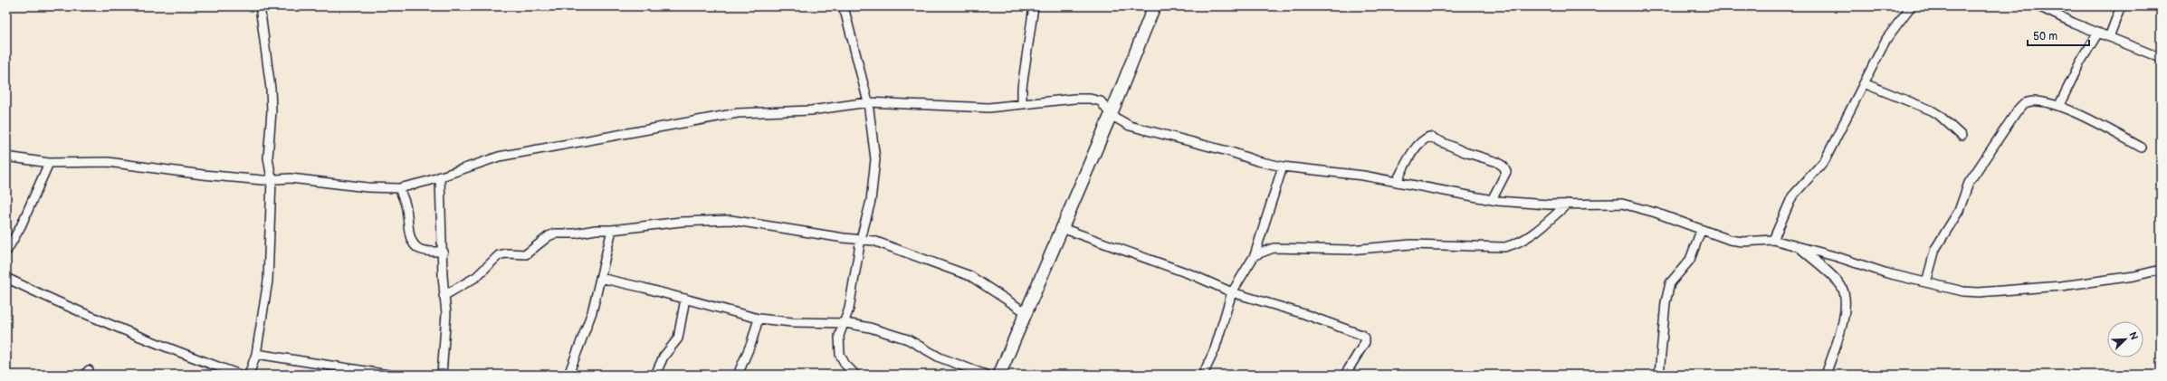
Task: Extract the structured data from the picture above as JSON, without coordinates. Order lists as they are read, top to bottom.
{
  "scale_bar": "50 m",
  "north": "top right"
}
